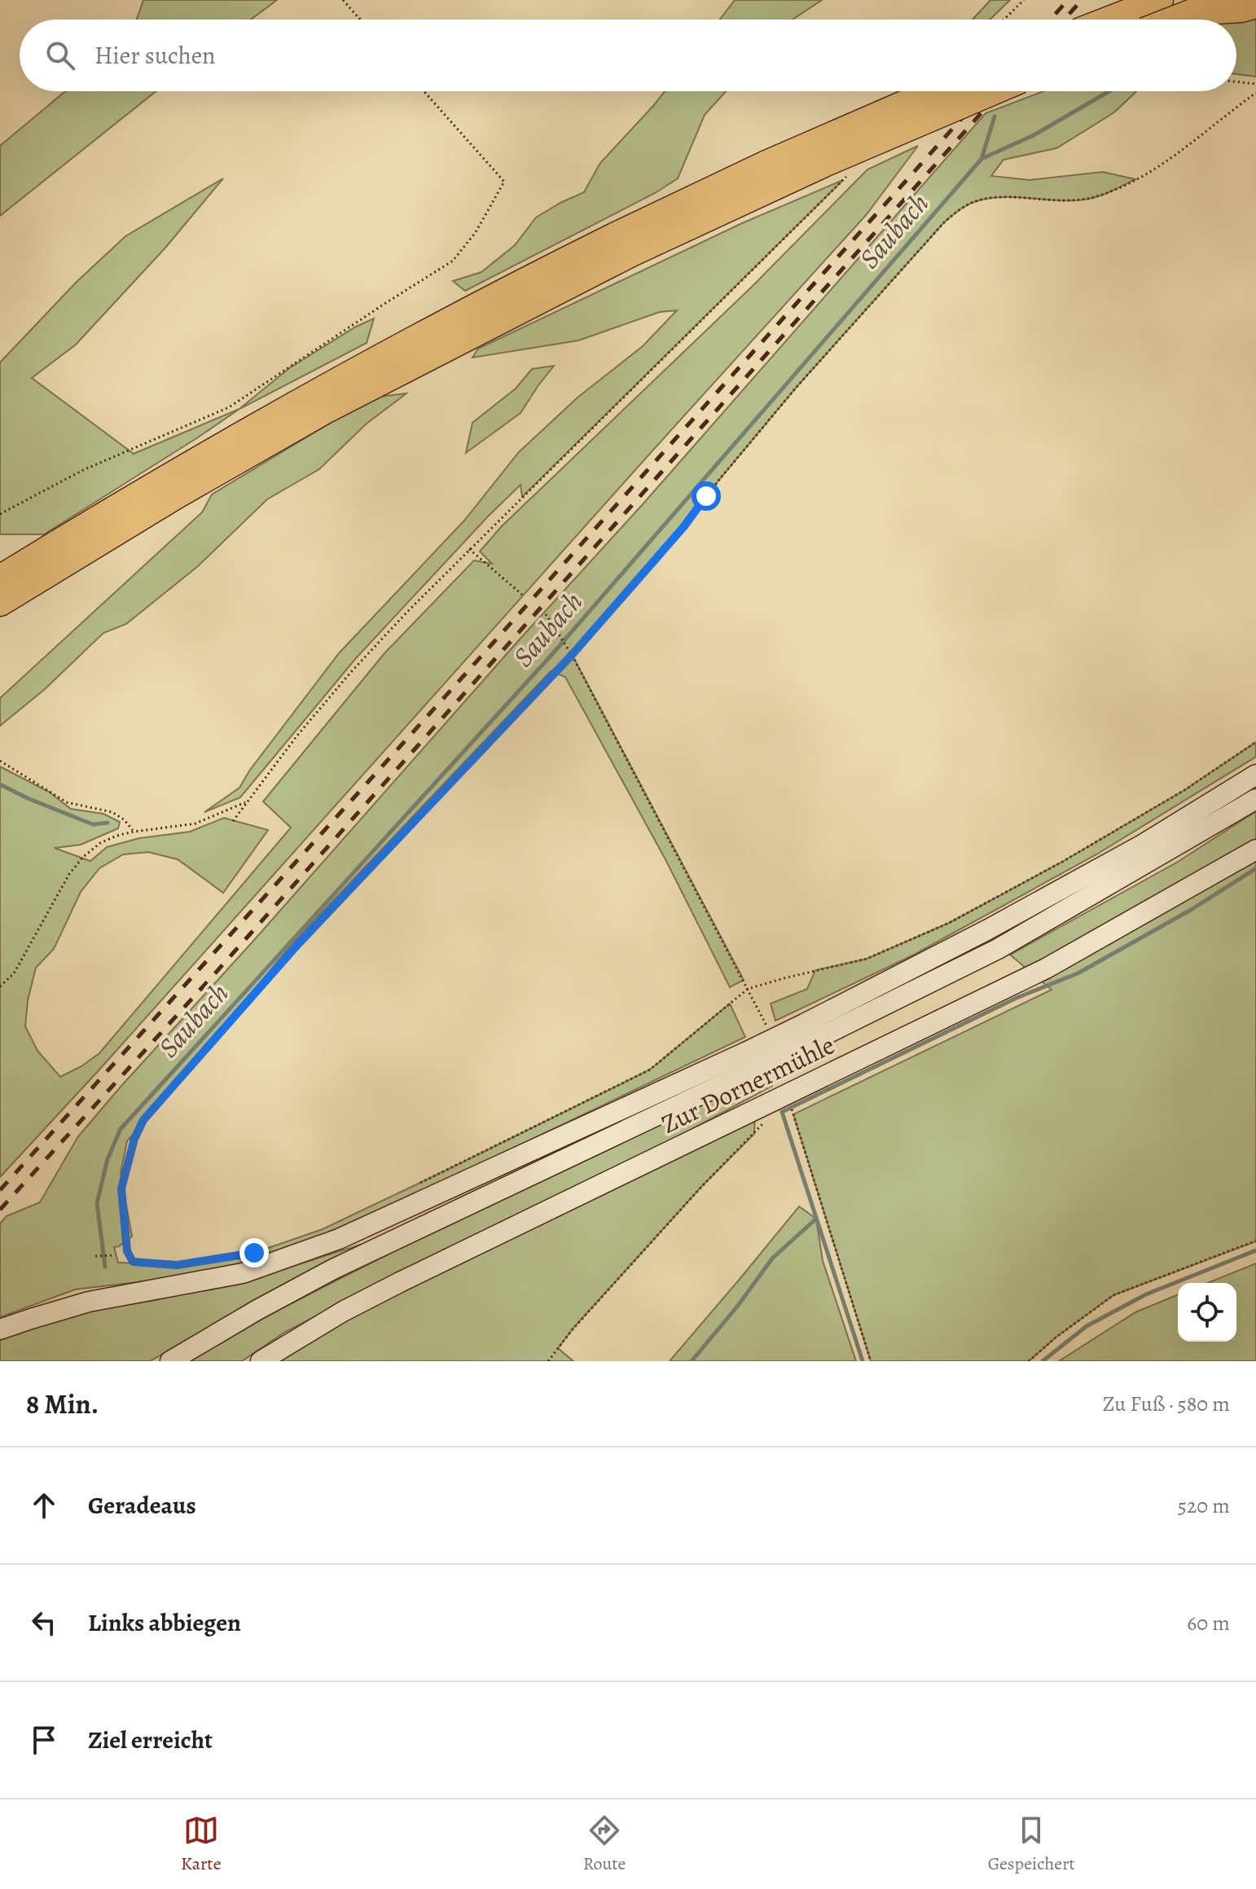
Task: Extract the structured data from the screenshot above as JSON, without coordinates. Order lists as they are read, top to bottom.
{
  "streets": {
    "main road": ["Zur Dornermühle"]
  },
  "water": ["Saubach"],
  "page": {
    "search": "Hier suchen",
    "heading": ["8 Min.", "Zu Fuß · 580 m"],
    "list": [
      ["Geradeaus", "520 m"],
      ["Links abbiegen", "60 m"],
      "Ziel erreicht"
    ],
    "nav": ["Karte", "Route", "Gespeichert"]
  }
}
